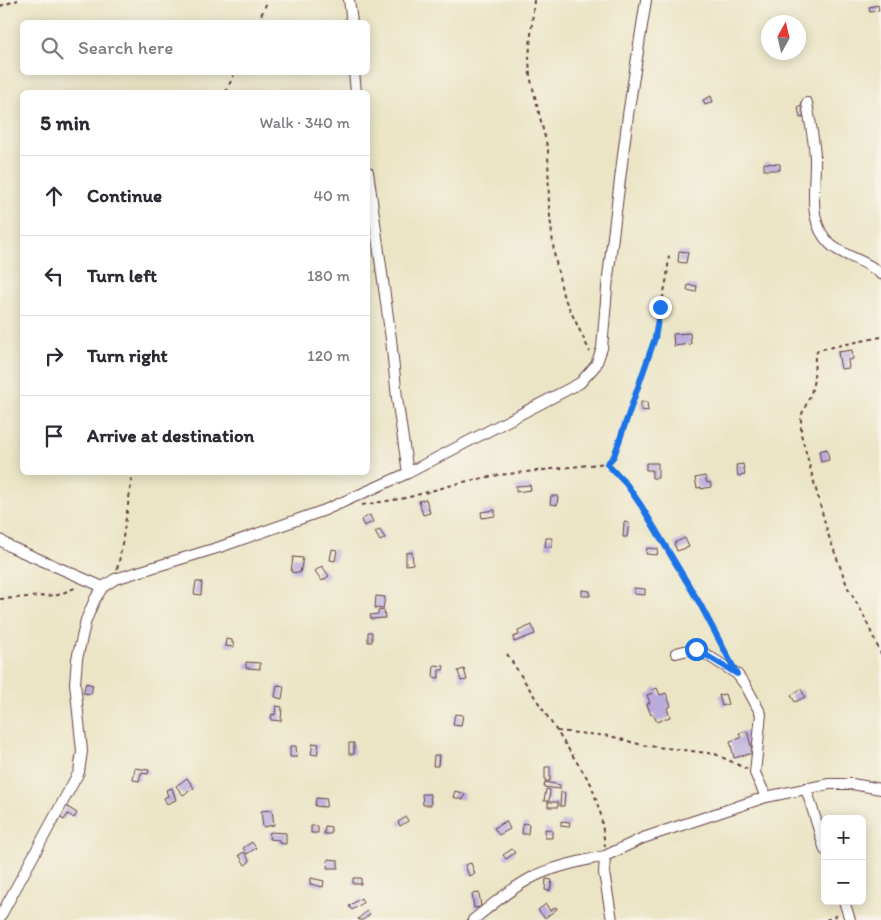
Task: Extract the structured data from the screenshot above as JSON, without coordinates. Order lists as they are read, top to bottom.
{
  "north": "top",
  "page": {
    "search": "Search here",
    "heading": ["5 min", "Walk · 340 m"],
    "list": [
      ["Continue", "40 m"],
      ["Turn left", "180 m"],
      ["Turn right", "120 m"],
      "Arrive at destination"
    ],
    "map_buttons": ["+", "−"]
  }
}
